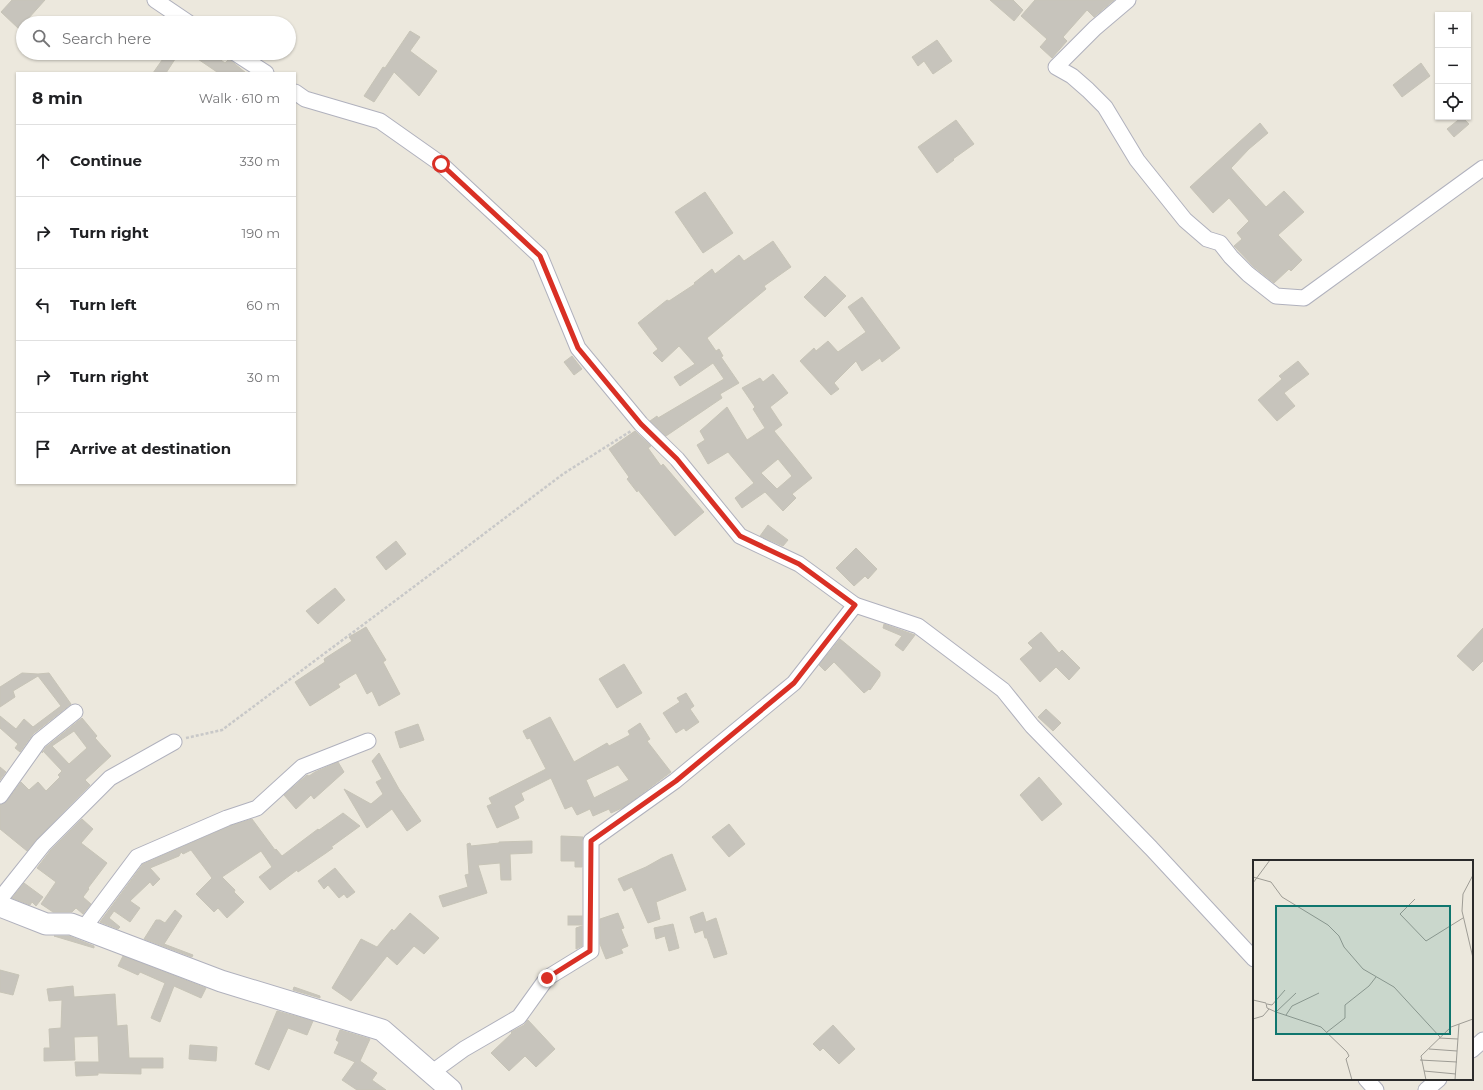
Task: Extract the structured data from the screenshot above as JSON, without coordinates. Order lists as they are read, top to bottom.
{
  "page": {
    "map_buttons": ["+", "−"],
    "search": "Search here",
    "heading": ["8 min", "Walk · 610 m"],
    "list": [
      ["Continue", "330 m"],
      ["Turn right", "190 m"],
      ["Turn left", "60 m"],
      ["Turn right", "30 m"],
      "Arrive at destination"
    ]
  }
}
